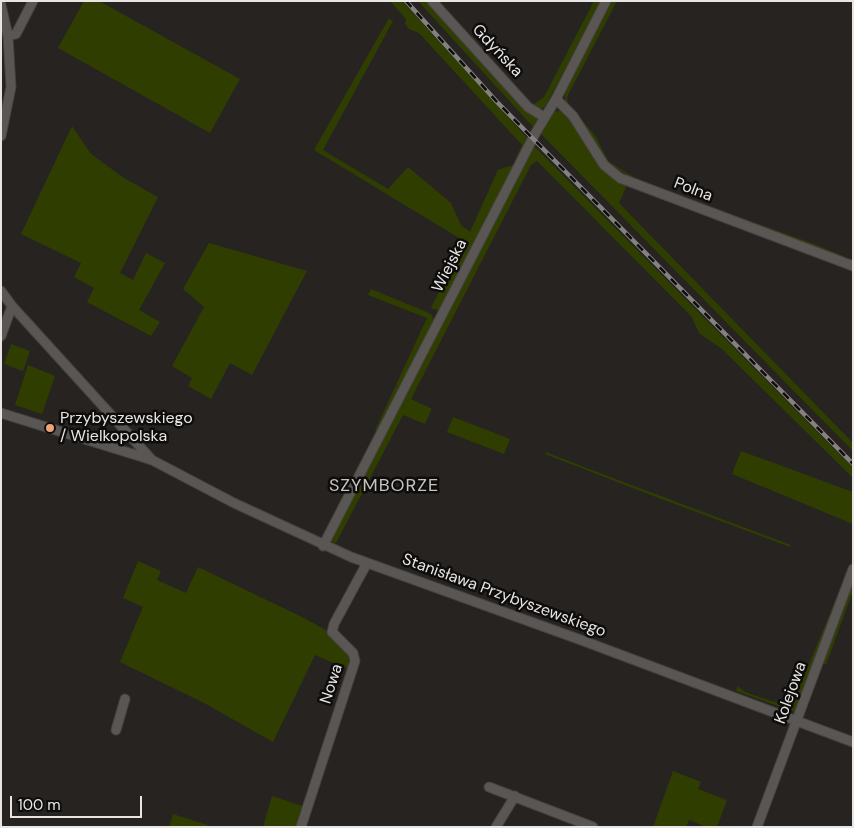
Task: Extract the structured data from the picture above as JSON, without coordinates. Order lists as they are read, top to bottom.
{
  "streets": {
    "street": [
      "Gdyńska",
      "Polna",
      "Wiejska",
      "Stanisława Przybyszewskiego",
      "Nowa",
      "Kolejowa"
    ]
  },
  "crossings": [
    ["Gdyńska", "Wiejska"],
    ["Polna", "Wiejska"],
    ["Wiejska", "Stanisława Przybyszewskiego"],
    ["Stanisława Przybyszewskiego", "Nowa"],
    ["Stanisława Przybyszewskiego", "Kolejowa"]
  ],
  "districts": ["SZYMBORZE"],
  "places": ["Przybyszewskiego / Wielkopolska"],
  "scale_bar": "100 m"
}
